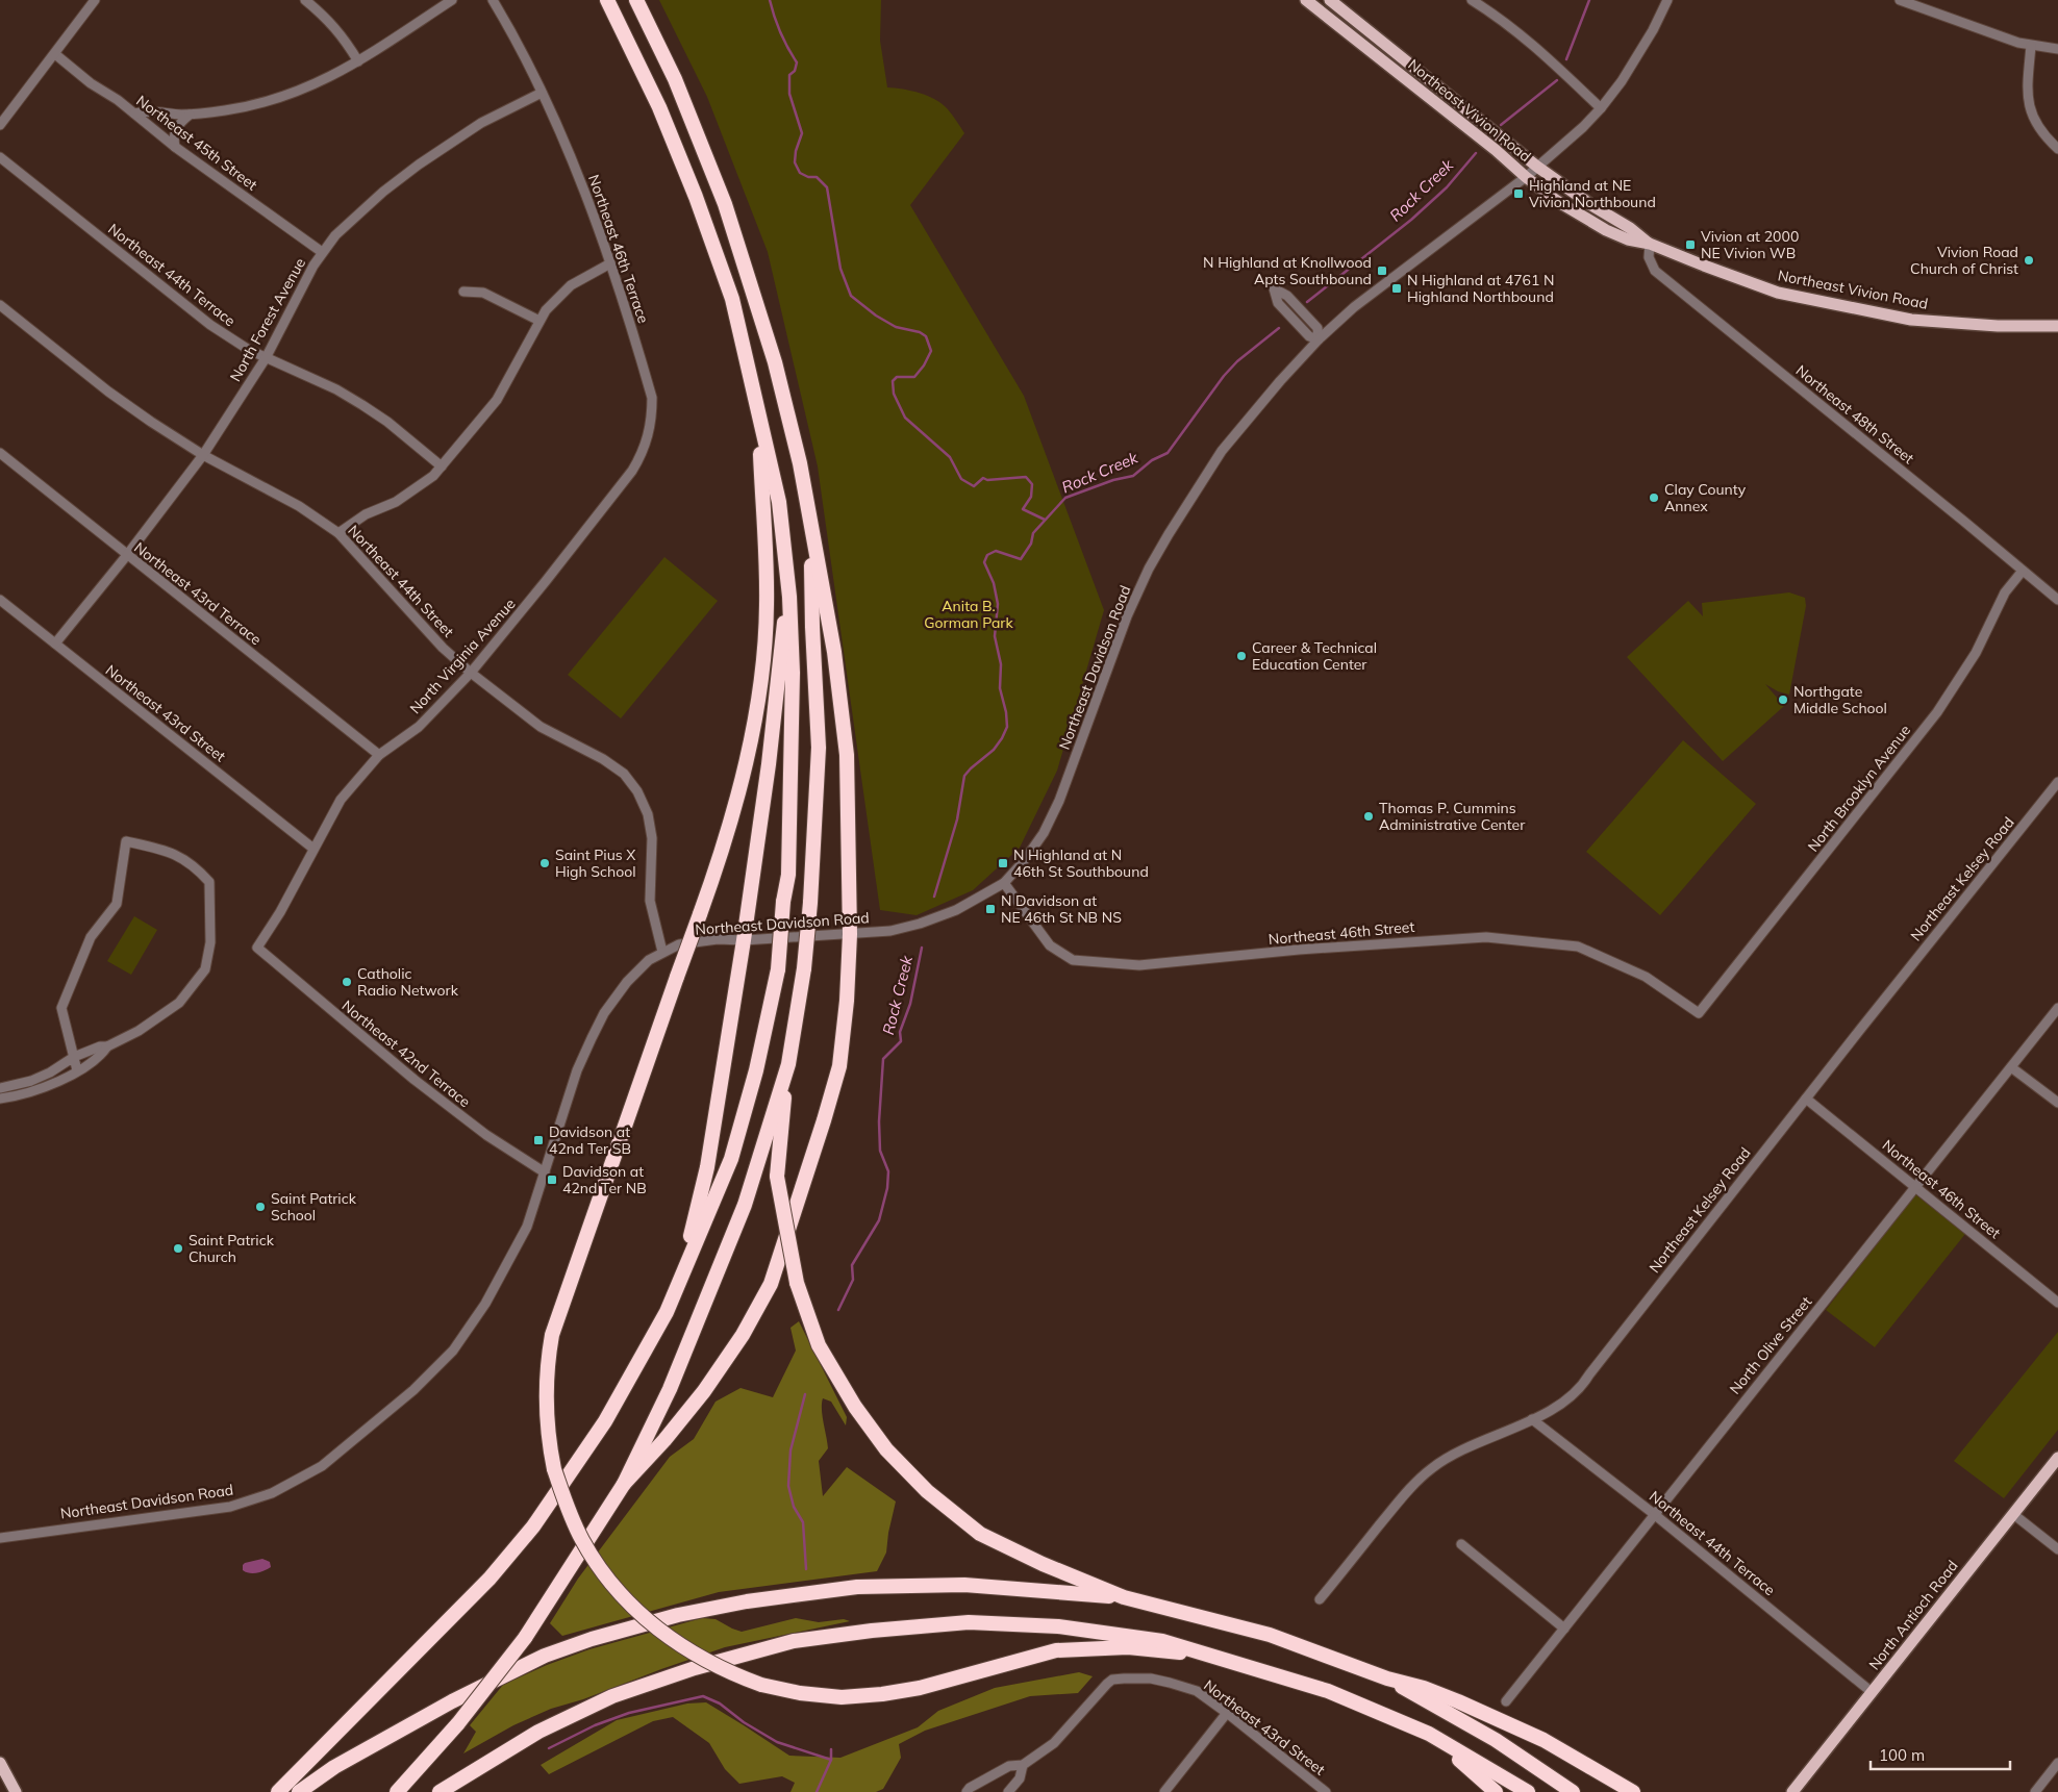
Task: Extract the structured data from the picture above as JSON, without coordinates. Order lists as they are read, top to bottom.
{
  "streets": {
    "main road": ["Northeast Vivion Road", "North Antioch Road"],
    "street": [
      "Northeast 45th Street",
      "Northeast 46th Terrace",
      "Northeast 44th Terrace",
      "North Forest Avenue",
      "Northeast 48th Street",
      "Northeast 44th Street",
      "Northeast 43rd Terrace",
      "North Virginia Avenue",
      "Northeast Davidson Road",
      "Northeast 43rd Street",
      "North Brooklyn Avenue",
      "Northeast Kelsey Road",
      "Northeast 46th Street",
      "Northeast 42nd Terrace",
      "North Olive Street"
    ]
  },
  "crossings": [
    ["Northeast Vivion Road", "Northeast 48th Street"],
    ["Northeast Vivion Road", "Northeast Davidson Road"],
    ["Northeast 45th Street", "North Forest Avenue"],
    ["Northeast 46th Terrace", "North Forest Avenue"],
    ["Northeast 46th Terrace", "North Virginia Avenue"],
    ["Northeast 44th Terrace", "North Forest Avenue"],
    ["Northeast 44th Terrace", "Northeast Kelsey Road"],
    ["Northeast 44th Terrace", "North Olive Street"],
    ["Northeast 44th Terrace", "North Antioch Road"],
    ["North Forest Avenue", "Northeast 44th Street"],
    ["North Forest Avenue", "Northeast 43rd Terrace"],
    ["North Forest Avenue", "Northeast 43rd Street"],
    ["Northeast 48th Street", "North Brooklyn Avenue"],
    ["Northeast 44th Street", "North Virginia Avenue"],
    ["Northeast 44th Street", "Northeast Davidson Road"],
    ["Northeast 43rd Terrace", "North Virginia Avenue"],
    ["North Virginia Avenue", "Northeast 43rd Street"],
    ["North Virginia Avenue", "Northeast 42nd Terrace"],
    ["Northeast Davidson Road", "Northeast 46th Street"],
    ["Northeast Davidson Road", "Northeast 42nd Terrace"],
    ["North Brooklyn Avenue", "Northeast 46th Street"],
    ["Northeast Kelsey Road", "Northeast 46th Street"],
    ["Northeast 46th Street", "North Olive Street"]
  ],
  "water": ["Rock Creek"],
  "parks": ["Anita B. Gorman Park"],
  "places": {
    "transit": [
      "Highland at NE Vivion Northbound",
      "Vivion at 2000 NE Vivion WB",
      "N Highland at Knollwood Apts Southbound",
      "N Highland at 4761 N Highland Northbound",
      "N Highland at N 46th St Southbound",
      "N Davidson at NE 46th St NB NS",
      "Davidson at 42nd Ter SB",
      "Davidson at 42nd Ter NB"
    ],
    "other": [
      "Vivion Road Church of Christ",
      "Clay County Annex",
      "Career & Technical Education Center",
      "Northgate Middle School",
      "Thomas P. Cummins Administrative Center",
      "Saint Pius X High School",
      "Catholic Radio Network",
      "Saint Patrick School",
      "Saint Patrick Church"
    ]
  },
  "scale_bar": "100 m"
}
